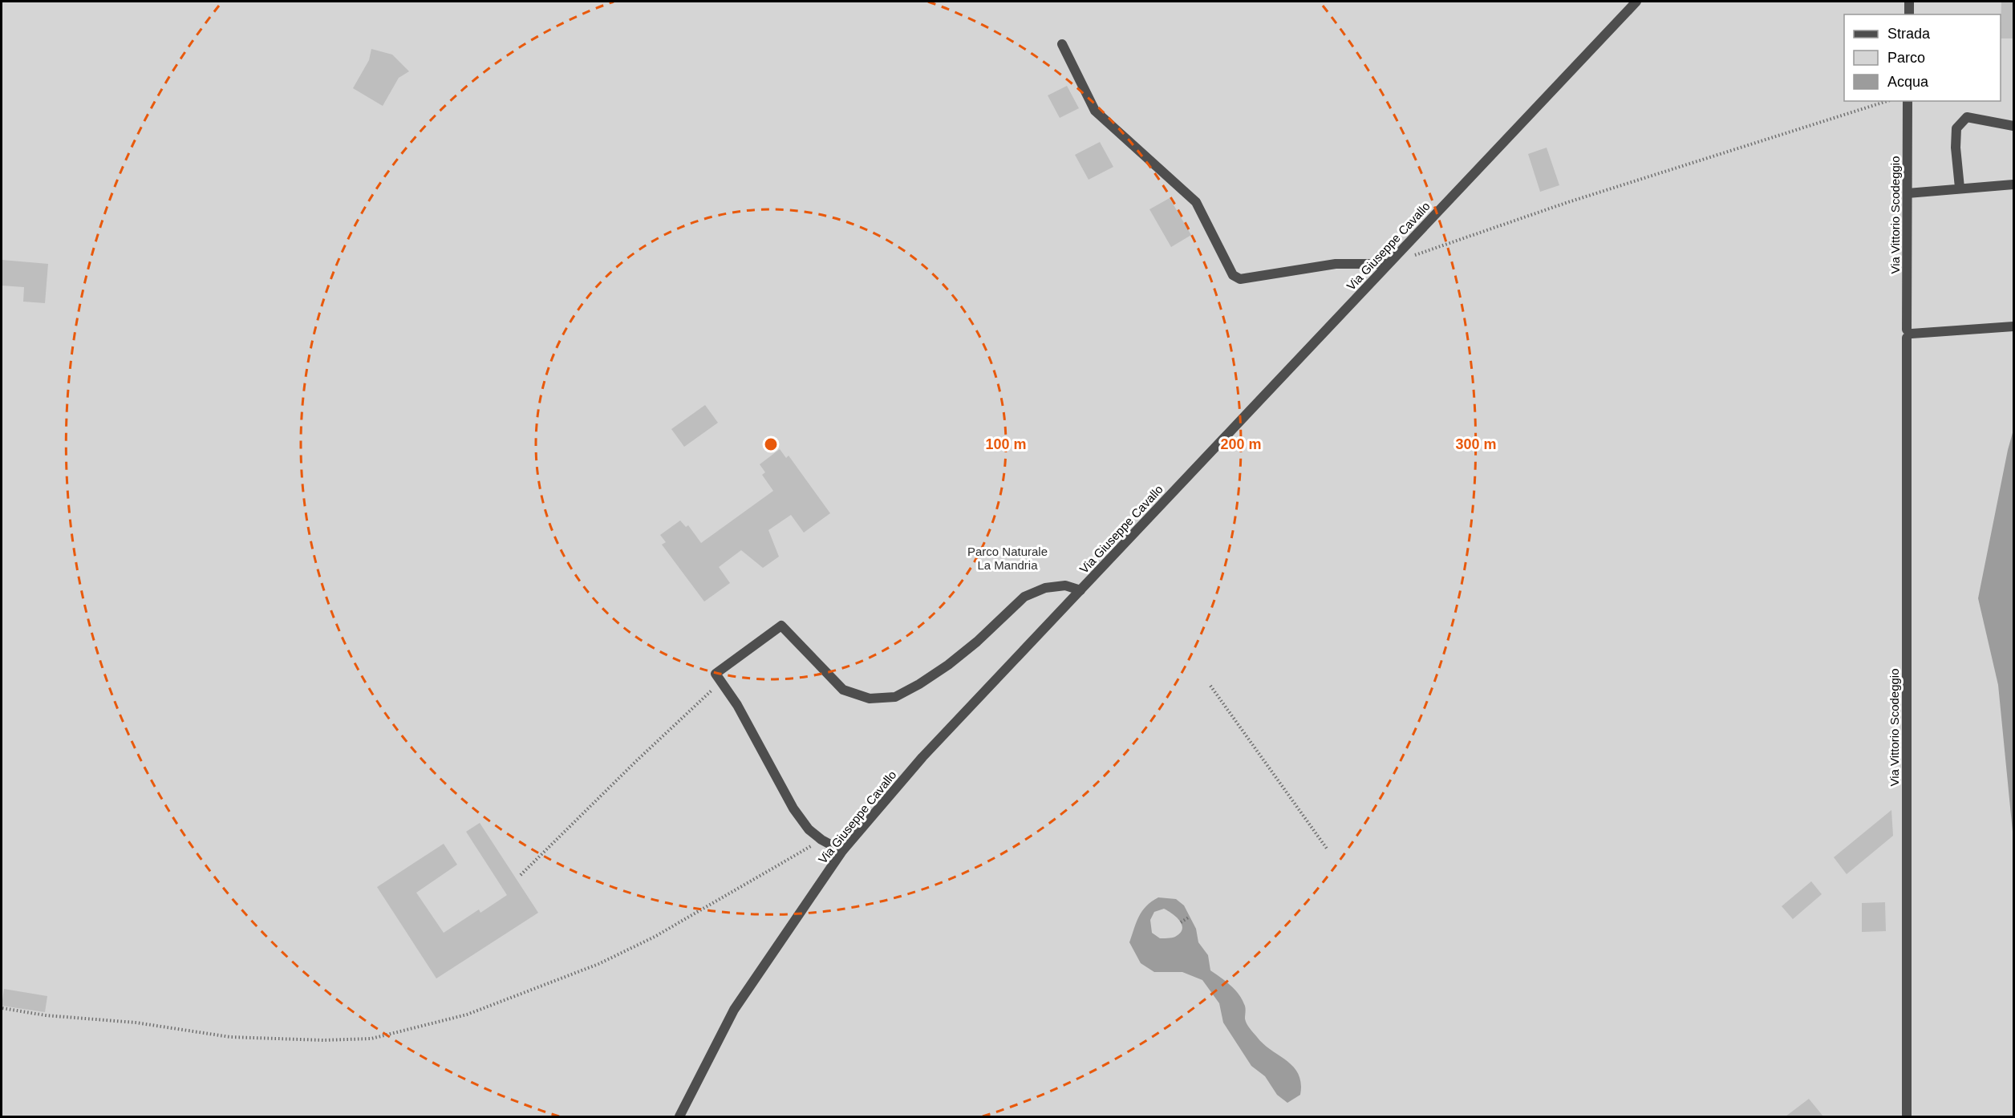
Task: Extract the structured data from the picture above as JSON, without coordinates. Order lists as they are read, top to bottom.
{
  "streets": {
    "street": ["Via Vittorio Scodeggio", "Via Giuseppe Cavallo"]
  },
  "parks": ["Parco Naturale La Mandria"],
  "legend": ["Strada", "Parco", "Acqua"],
  "rings": ["100 m", "200 m", "300 m"]
}
